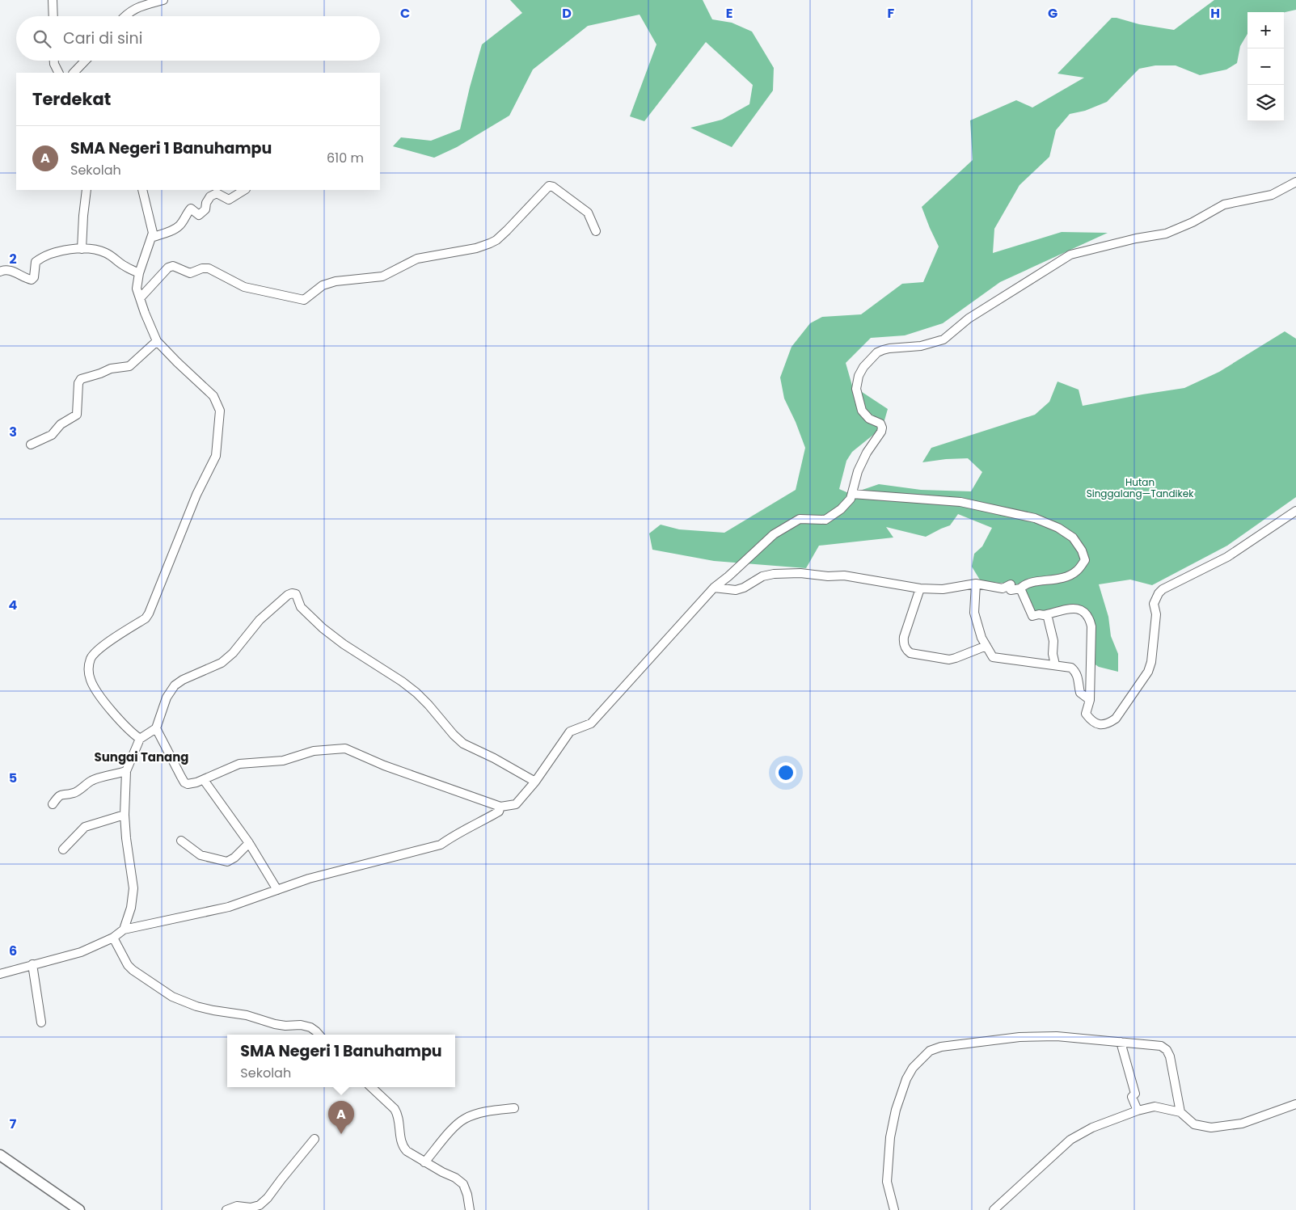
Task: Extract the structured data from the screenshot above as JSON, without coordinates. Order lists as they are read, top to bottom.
{
  "districts": ["Sungai Tanang"],
  "parks": ["Hutan Singgalang—Tandikek"],
  "page": {
    "map_buttons": ["+", "−"],
    "search": "Cari di sini",
    "heading": "Terdekat",
    "list": [
      {
        "mark": "A",
        "name": "SMA Negeri 1 Banuhampu",
        "note": "Sekolah",
        "value": "610 m"
      }
    ],
    "popup": ["SMA Negeri 1 Banuhampu", "Sekolah"],
    "pins": "A"
  },
  "grid": {
    "columns": [
      "C",
      "D",
      "E",
      "F",
      "G",
      "H"
    ],
    "rows": [
      "2",
      "3",
      "4",
      "5",
      "6",
      "7"
    ]
  }
}
